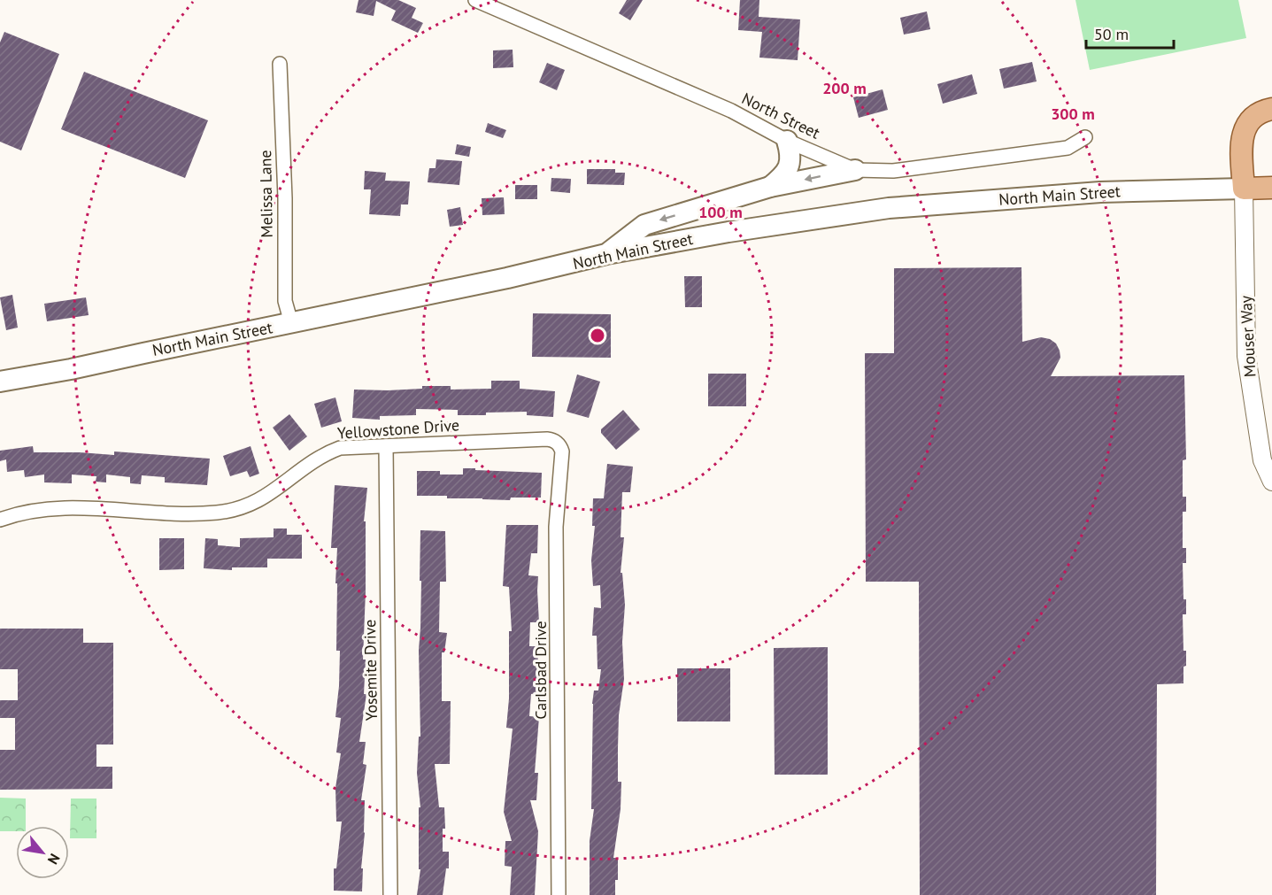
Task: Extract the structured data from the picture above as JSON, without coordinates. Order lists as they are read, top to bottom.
{
  "streets": {
    "main road": ["North Main Street"],
    "street": [
      "North Street",
      "Melissa Lane",
      "Mouser Way",
      "Yellowstone Drive",
      "Yosemite Drive",
      "Carlsbad Drive"
    ]
  },
  "crossings": [
    ["Melissa Lane", "North Main Street"],
    ["North Main Street", "Mouser Way"],
    ["Yellowstone Drive", "Yosemite Drive"],
    ["Yellowstone Drive", "Carlsbad Drive"]
  ],
  "scale_bar": "50 m",
  "north": "bottom right",
  "rings": ["200 m", "300 m", "100 m"]
}
